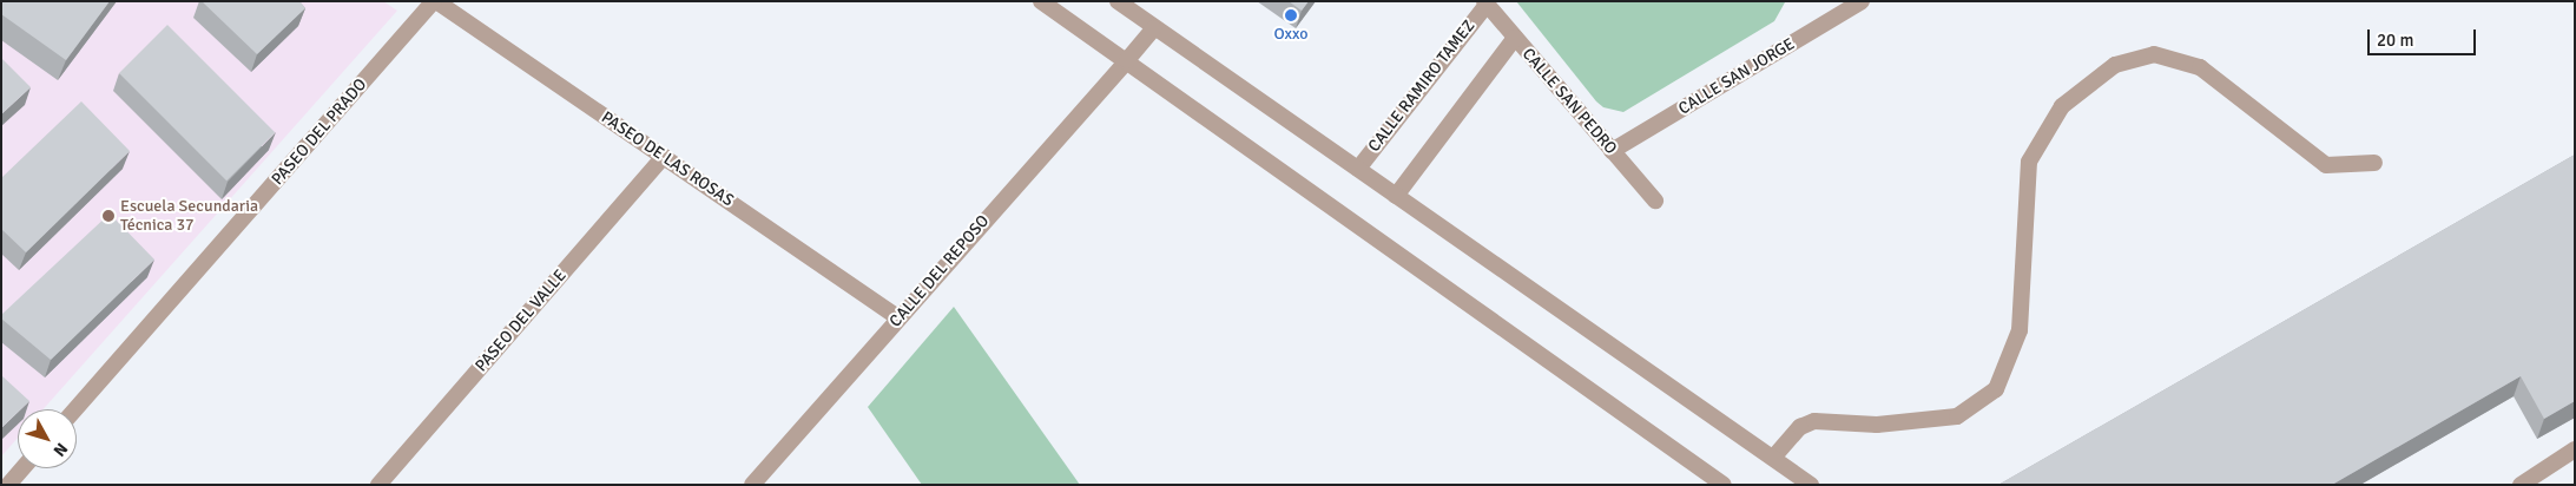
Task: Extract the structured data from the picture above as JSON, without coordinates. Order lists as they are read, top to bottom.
{
  "streets": {
    "street": [
      "CALLE SAN JORGE",
      "CALLE RAMIRO TAMEZ",
      "CALLE SAN PEDRO",
      "PASEO DEL PRADO",
      "PASEO DE LAS ROSAS",
      "CALLE DEL REPOSO",
      "PASEO DEL VALLE"
    ]
  },
  "crossings": [
    ["CALLE SAN JORGE", "CALLE SAN PEDRO"],
    ["CALLE RAMIRO TAMEZ", "CALLE SAN PEDRO"],
    ["PASEO DEL PRADO", "PASEO DE LAS ROSAS"],
    ["PASEO DE LAS ROSAS", "CALLE DEL REPOSO"],
    ["PASEO DE LAS ROSAS", "PASEO DEL VALLE"]
  ],
  "places": ["Oxxo", "Escuela Secundaria Técnica 37"],
  "scale_bar": "20 m",
  "north": "bottom right"
}
